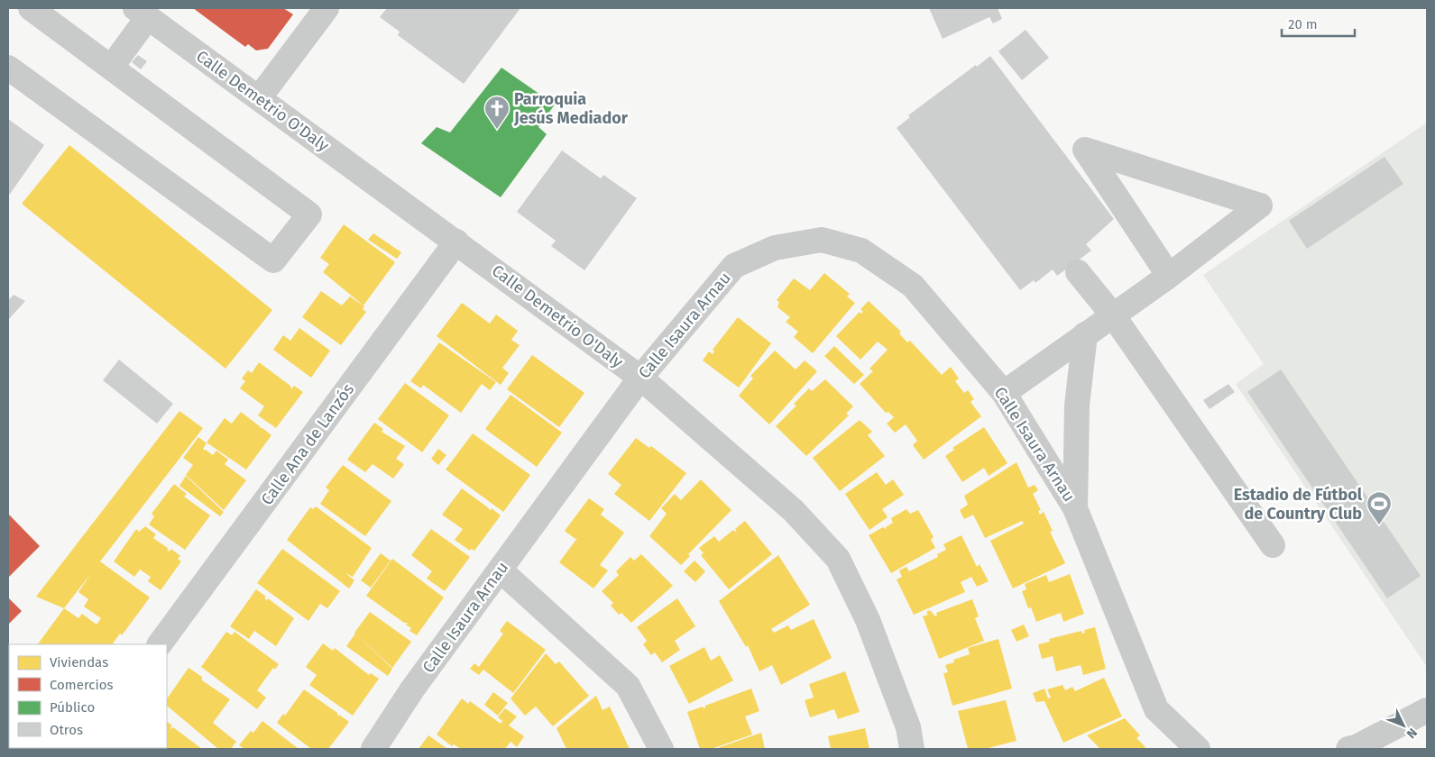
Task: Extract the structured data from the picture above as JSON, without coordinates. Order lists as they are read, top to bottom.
{
  "streets": {
    "street": ["Calle Demetrio O'Daly", "Calle Isaura Arnau", "Calle Ana de Lanzós"]
  },
  "crossings": [
    ["Calle Demetrio O'Daly", "Calle Isaura Arnau"],
    ["Calle Demetrio O'Daly", "Calle Ana de Lanzós"]
  ],
  "places": {
    "church": ["Parroquia Jesús Mediador"],
    "sports": ["Estadio de Fútbol de Country Club"]
  },
  "legend": [
    "Viviendas",
    "Comercios",
    "Público",
    "Otros"
  ],
  "scale_bar": "20 m",
  "north": "bottom right"
}
